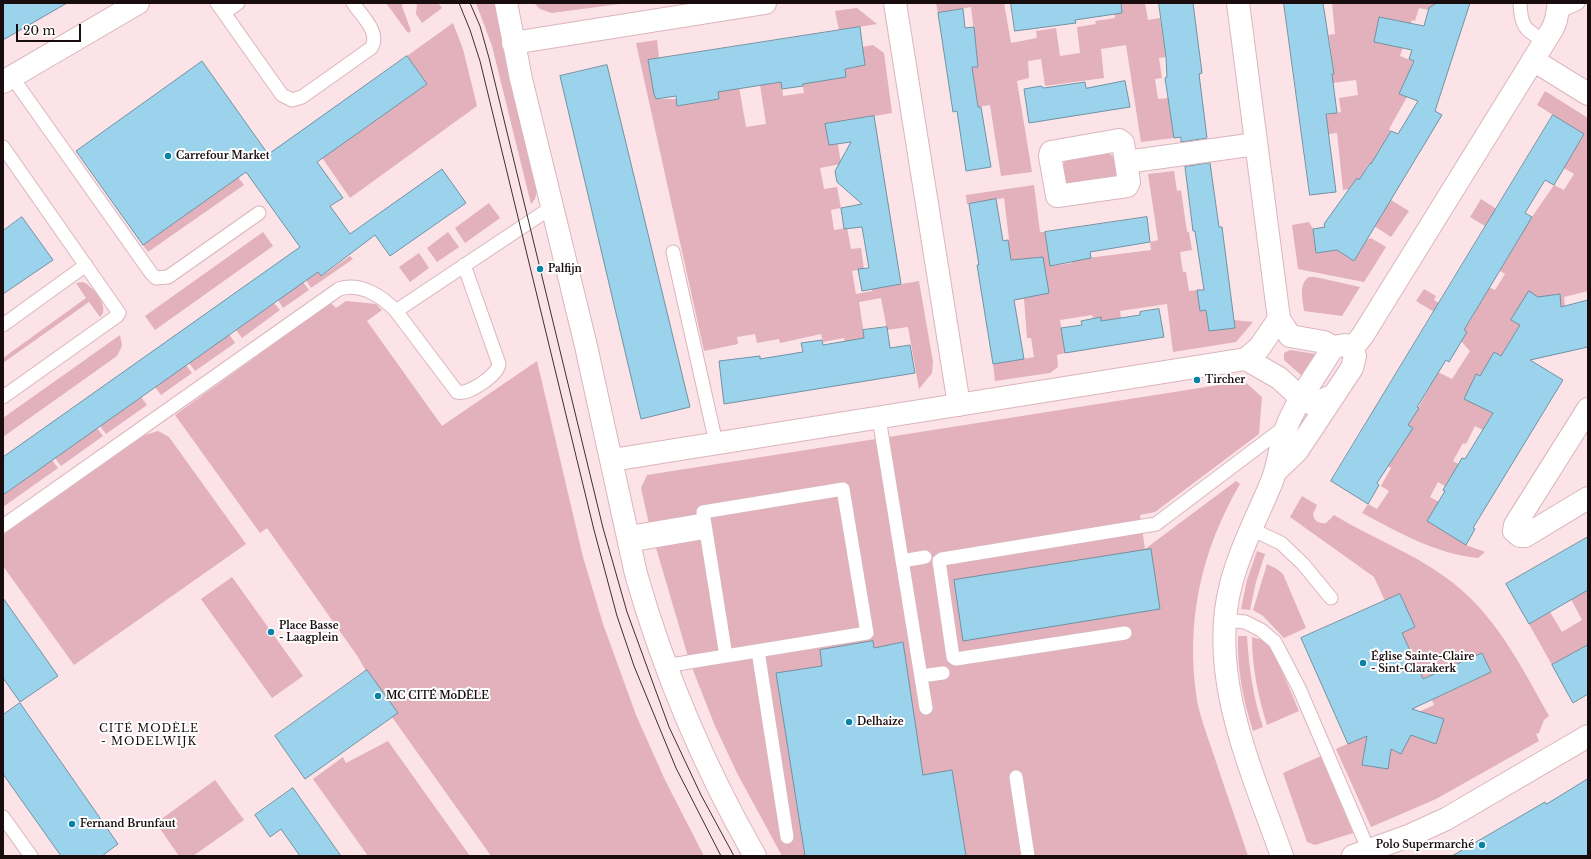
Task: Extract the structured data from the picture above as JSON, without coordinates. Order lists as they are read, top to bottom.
{
  "districts": ["CITÉ MODÈLE - MODELWIJK"],
  "places": [
    "Carrefour Market",
    "Palfijn",
    "Tircher",
    "Place Basse - Laagplein",
    "Église Sainte-Claire - Sint-Clarakerk",
    "MC CITÉ MoDÈLE",
    "Delhaize",
    "Fernand Brunfaut",
    "Polo Supermarché"
  ],
  "scale_bar": "20 m"
}
